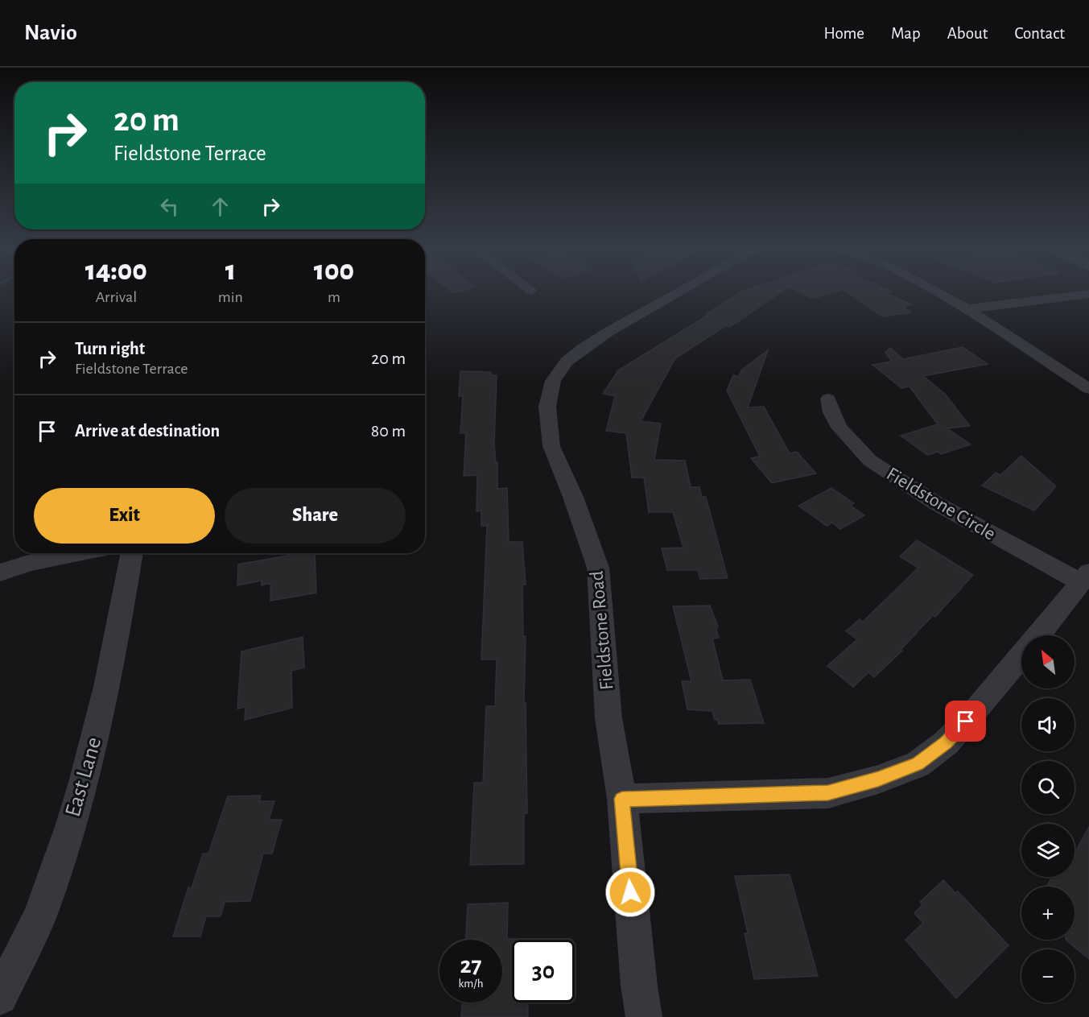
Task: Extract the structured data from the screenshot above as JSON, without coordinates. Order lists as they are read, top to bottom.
{
  "streets": {
    "street": ["Fieldstone Circle", "Fieldstone Road", "East Lane"]
  },
  "north": "top left",
  "page": {
    "header": "Navio",
    "nav": [
      "Home",
      "Map",
      "About",
      "Contact"
    ],
    "turn": ["20 m", "Fieldstone Terrace"],
    "eta": [
      "14:00",
      "Arrival",
      "1",
      "min",
      "100",
      "m"
    ],
    "list": [
      {
        "name": "Turn right",
        "note": "Fieldstone Terrace",
        "value": "20 m"
      },
      {
        "name": "Arrive at destination",
        "value": "80 m"
      }
    ],
    "buttons": ["Exit", "Share"],
    "map_buttons": ["+", "−"],
    "speed": "27 km/h",
    "limit": "30"
  }
}
